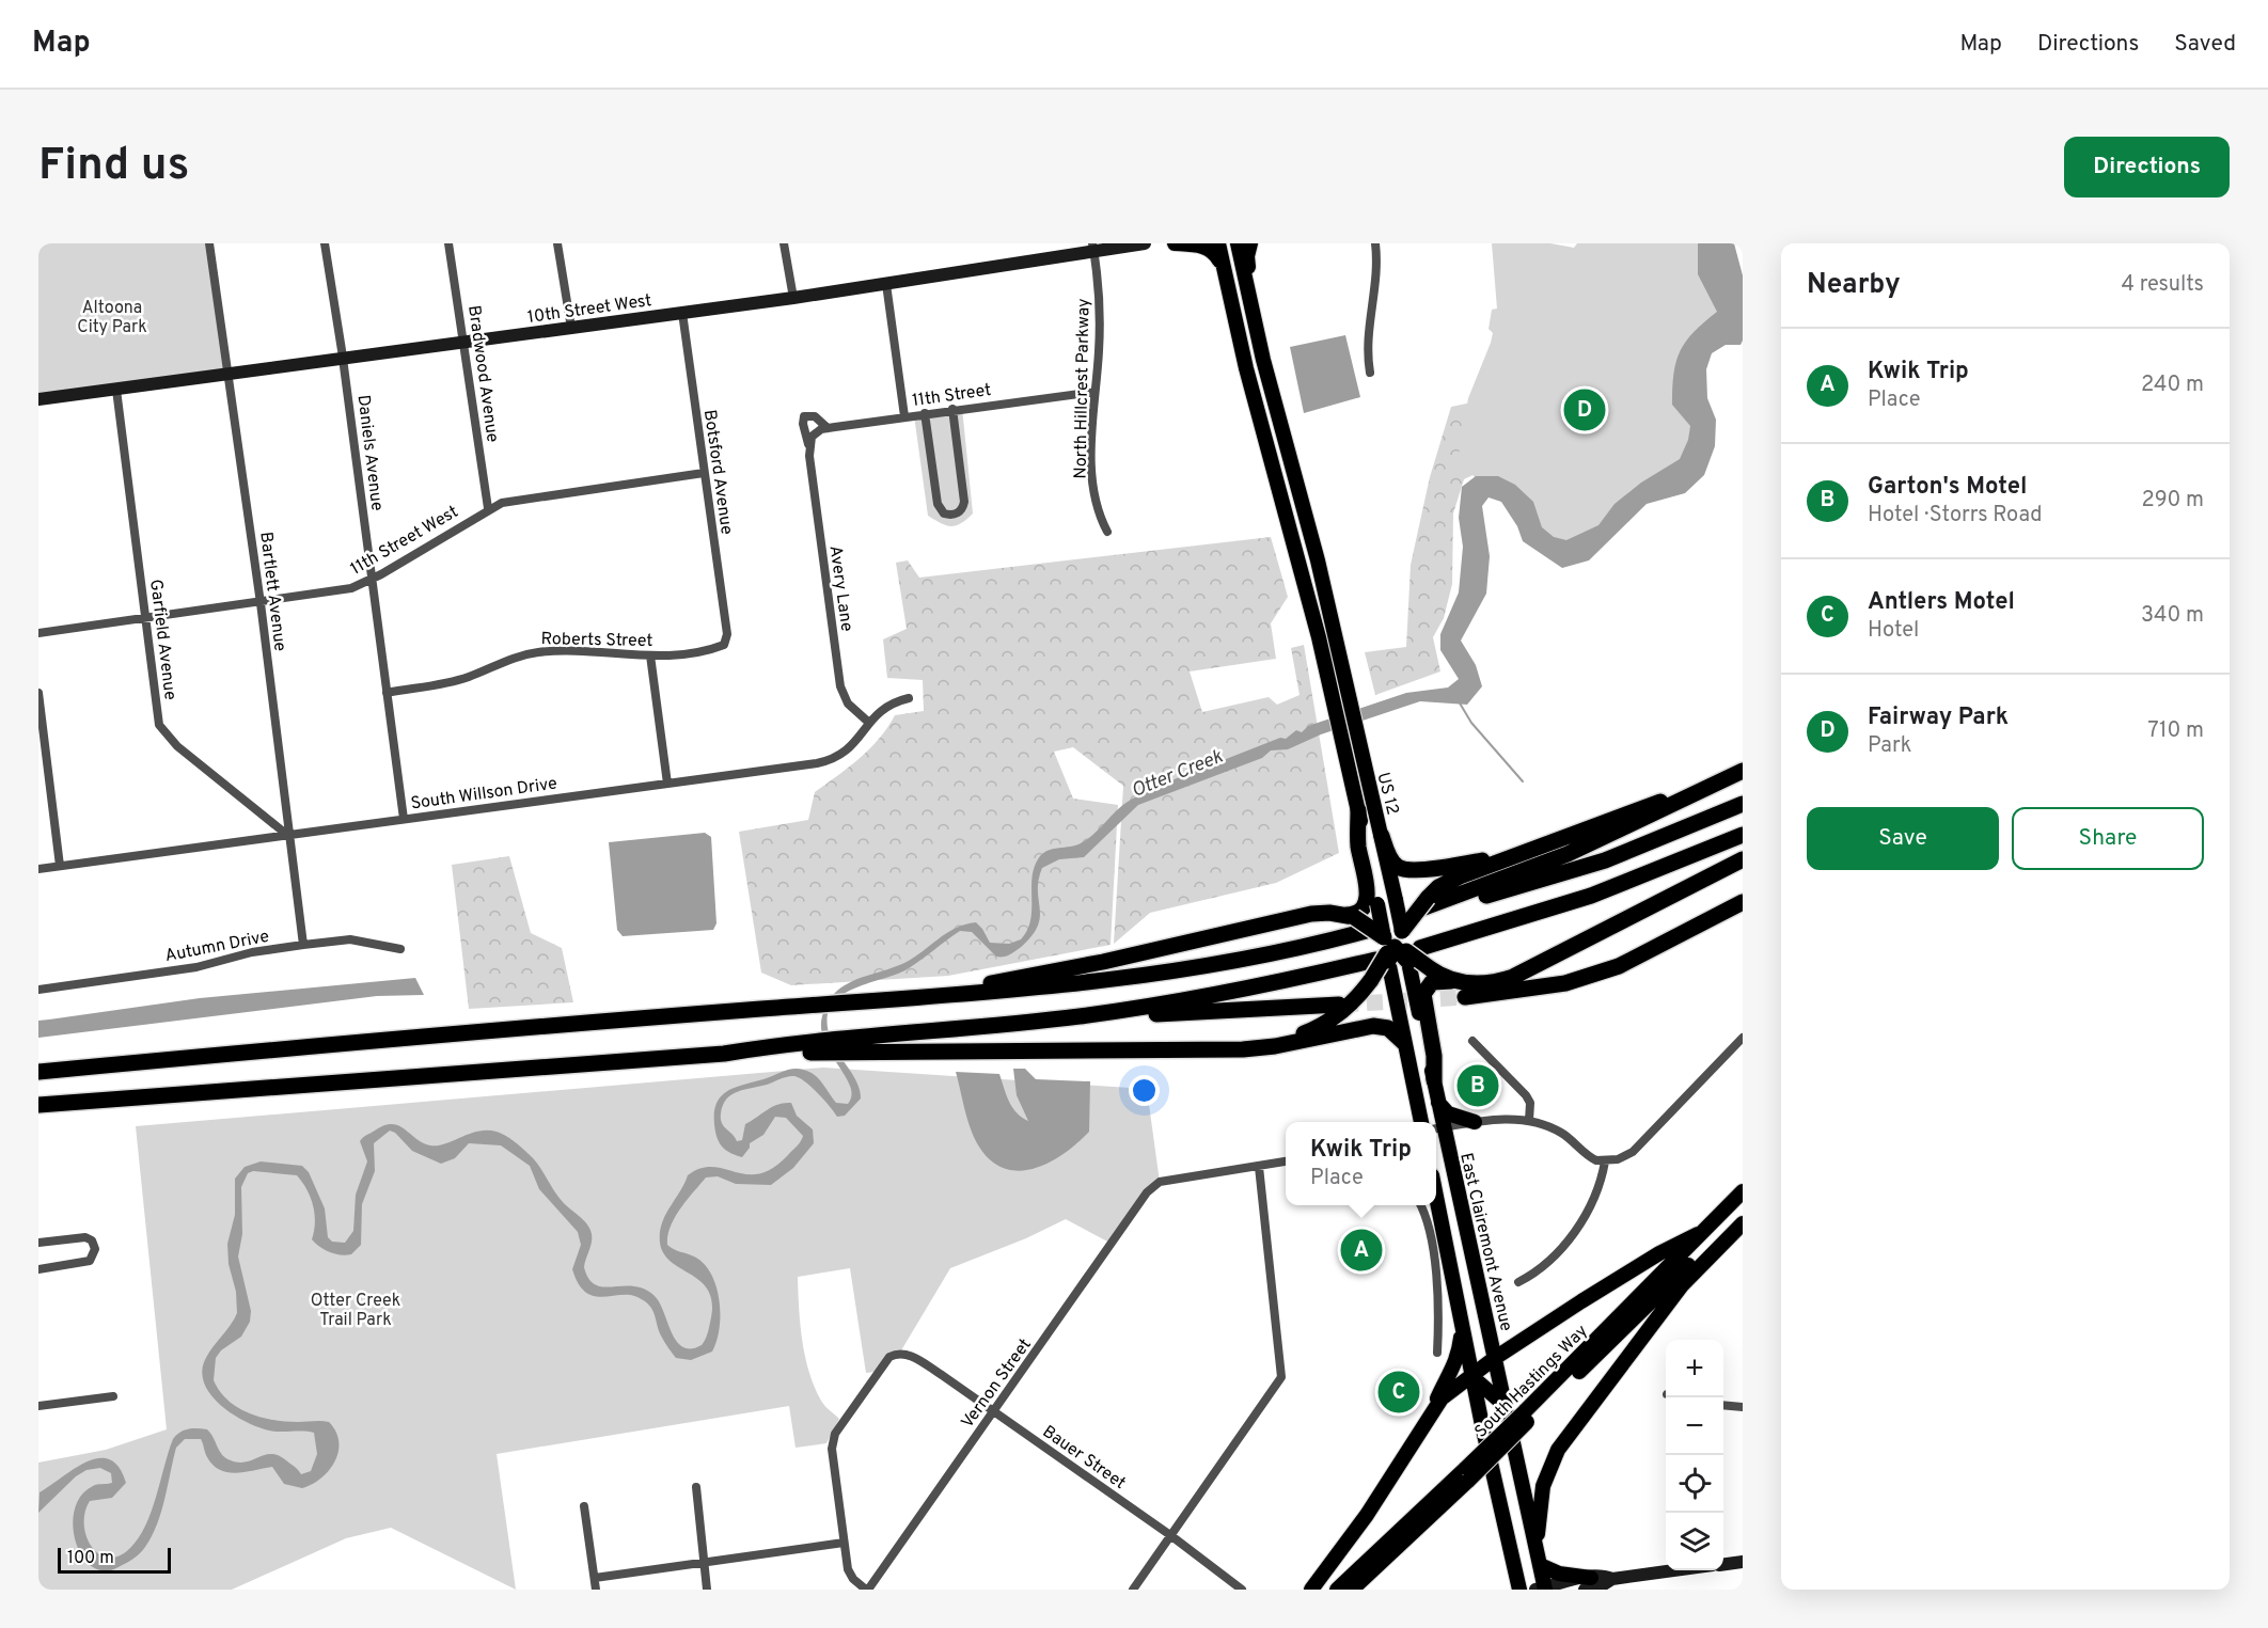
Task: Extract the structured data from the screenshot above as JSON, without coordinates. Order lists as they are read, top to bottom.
{
  "streets": {
    "main road": ["US 12", "East Clairemont Avenue", "South Hastings Way"],
    "street": [
      "10th Street West",
      "Bradwood Avenue",
      "North Hillcrest Parkway",
      "11th Street",
      "Daniels Avenue",
      "Botsford Avenue",
      "11th Street West",
      "Avery Lane",
      "Bartlett Avenue",
      "Roberts Street",
      "Garfield Avenue",
      "South Willson Drive",
      "Autumn Drive",
      "Vernon Street",
      "Bauer Street"
    ]
  },
  "crossings": [
    ["10th Street West", "Bradwood Avenue"],
    ["10th Street West", "North Hillcrest Parkway"],
    ["10th Street West", "Daniels Avenue"],
    ["10th Street West", "Botsford Avenue"],
    ["10th Street West", "Bartlett Avenue"],
    ["10th Street West", "Garfield Avenue"],
    ["Bradwood Avenue", "11th Street West"],
    ["North Hillcrest Parkway", "11th Street"],
    ["11th Street", "Avery Lane"],
    ["Daniels Avenue", "11th Street West"],
    ["Daniels Avenue", "Roberts Street"],
    ["Daniels Avenue", "South Willson Drive"],
    ["Botsford Avenue", "11th Street West"],
    ["Botsford Avenue", "Roberts Street"],
    ["11th Street West", "Bartlett Avenue"],
    ["11th Street West", "Garfield Avenue"],
    ["Avery Lane", "South Willson Drive"],
    ["Bartlett Avenue", "Garfield Avenue"],
    ["Bartlett Avenue", "South Willson Drive"],
    ["Bartlett Avenue", "Autumn Drive"],
    ["Garfield Avenue", "South Willson Drive"],
    ["US 12", "East Clairemont Avenue"],
    ["Vernon Street", "Bauer Street"]
  ],
  "water": ["Otter Creek"],
  "parks": ["Altoona City Park", "Otter Creek Trail Park"],
  "scale_bar": "100 m",
  "page": {
    "header": "Map",
    "nav": ["Map", "Directions", "Saved"],
    "buttons": [
      "Directions",
      ["Save", "Share"]
    ],
    "title": "Find us",
    "heading": ["Nearby", "4 results"],
    "list": [
      {
        "mark": "A",
        "name": "Kwik Trip",
        "note": "Place",
        "value": "240 m"
      },
      {
        "mark": "B",
        "name": "Garton's Motel",
        "note": "Hotel · Storrs Road",
        "value": "290 m"
      },
      {
        "mark": "C",
        "name": "Antlers Motel",
        "note": "Hotel",
        "value": "340 m"
      },
      {
        "mark": "D",
        "name": "Fairway Park",
        "note": "Park",
        "value": "710 m"
      }
    ],
    "pins": [
      "D",
      "B",
      "A",
      "C"
    ],
    "popup": ["Kwik Trip", "Place"],
    "map_buttons": ["+", "−"],
    "scale": "100 m"
  }
}
